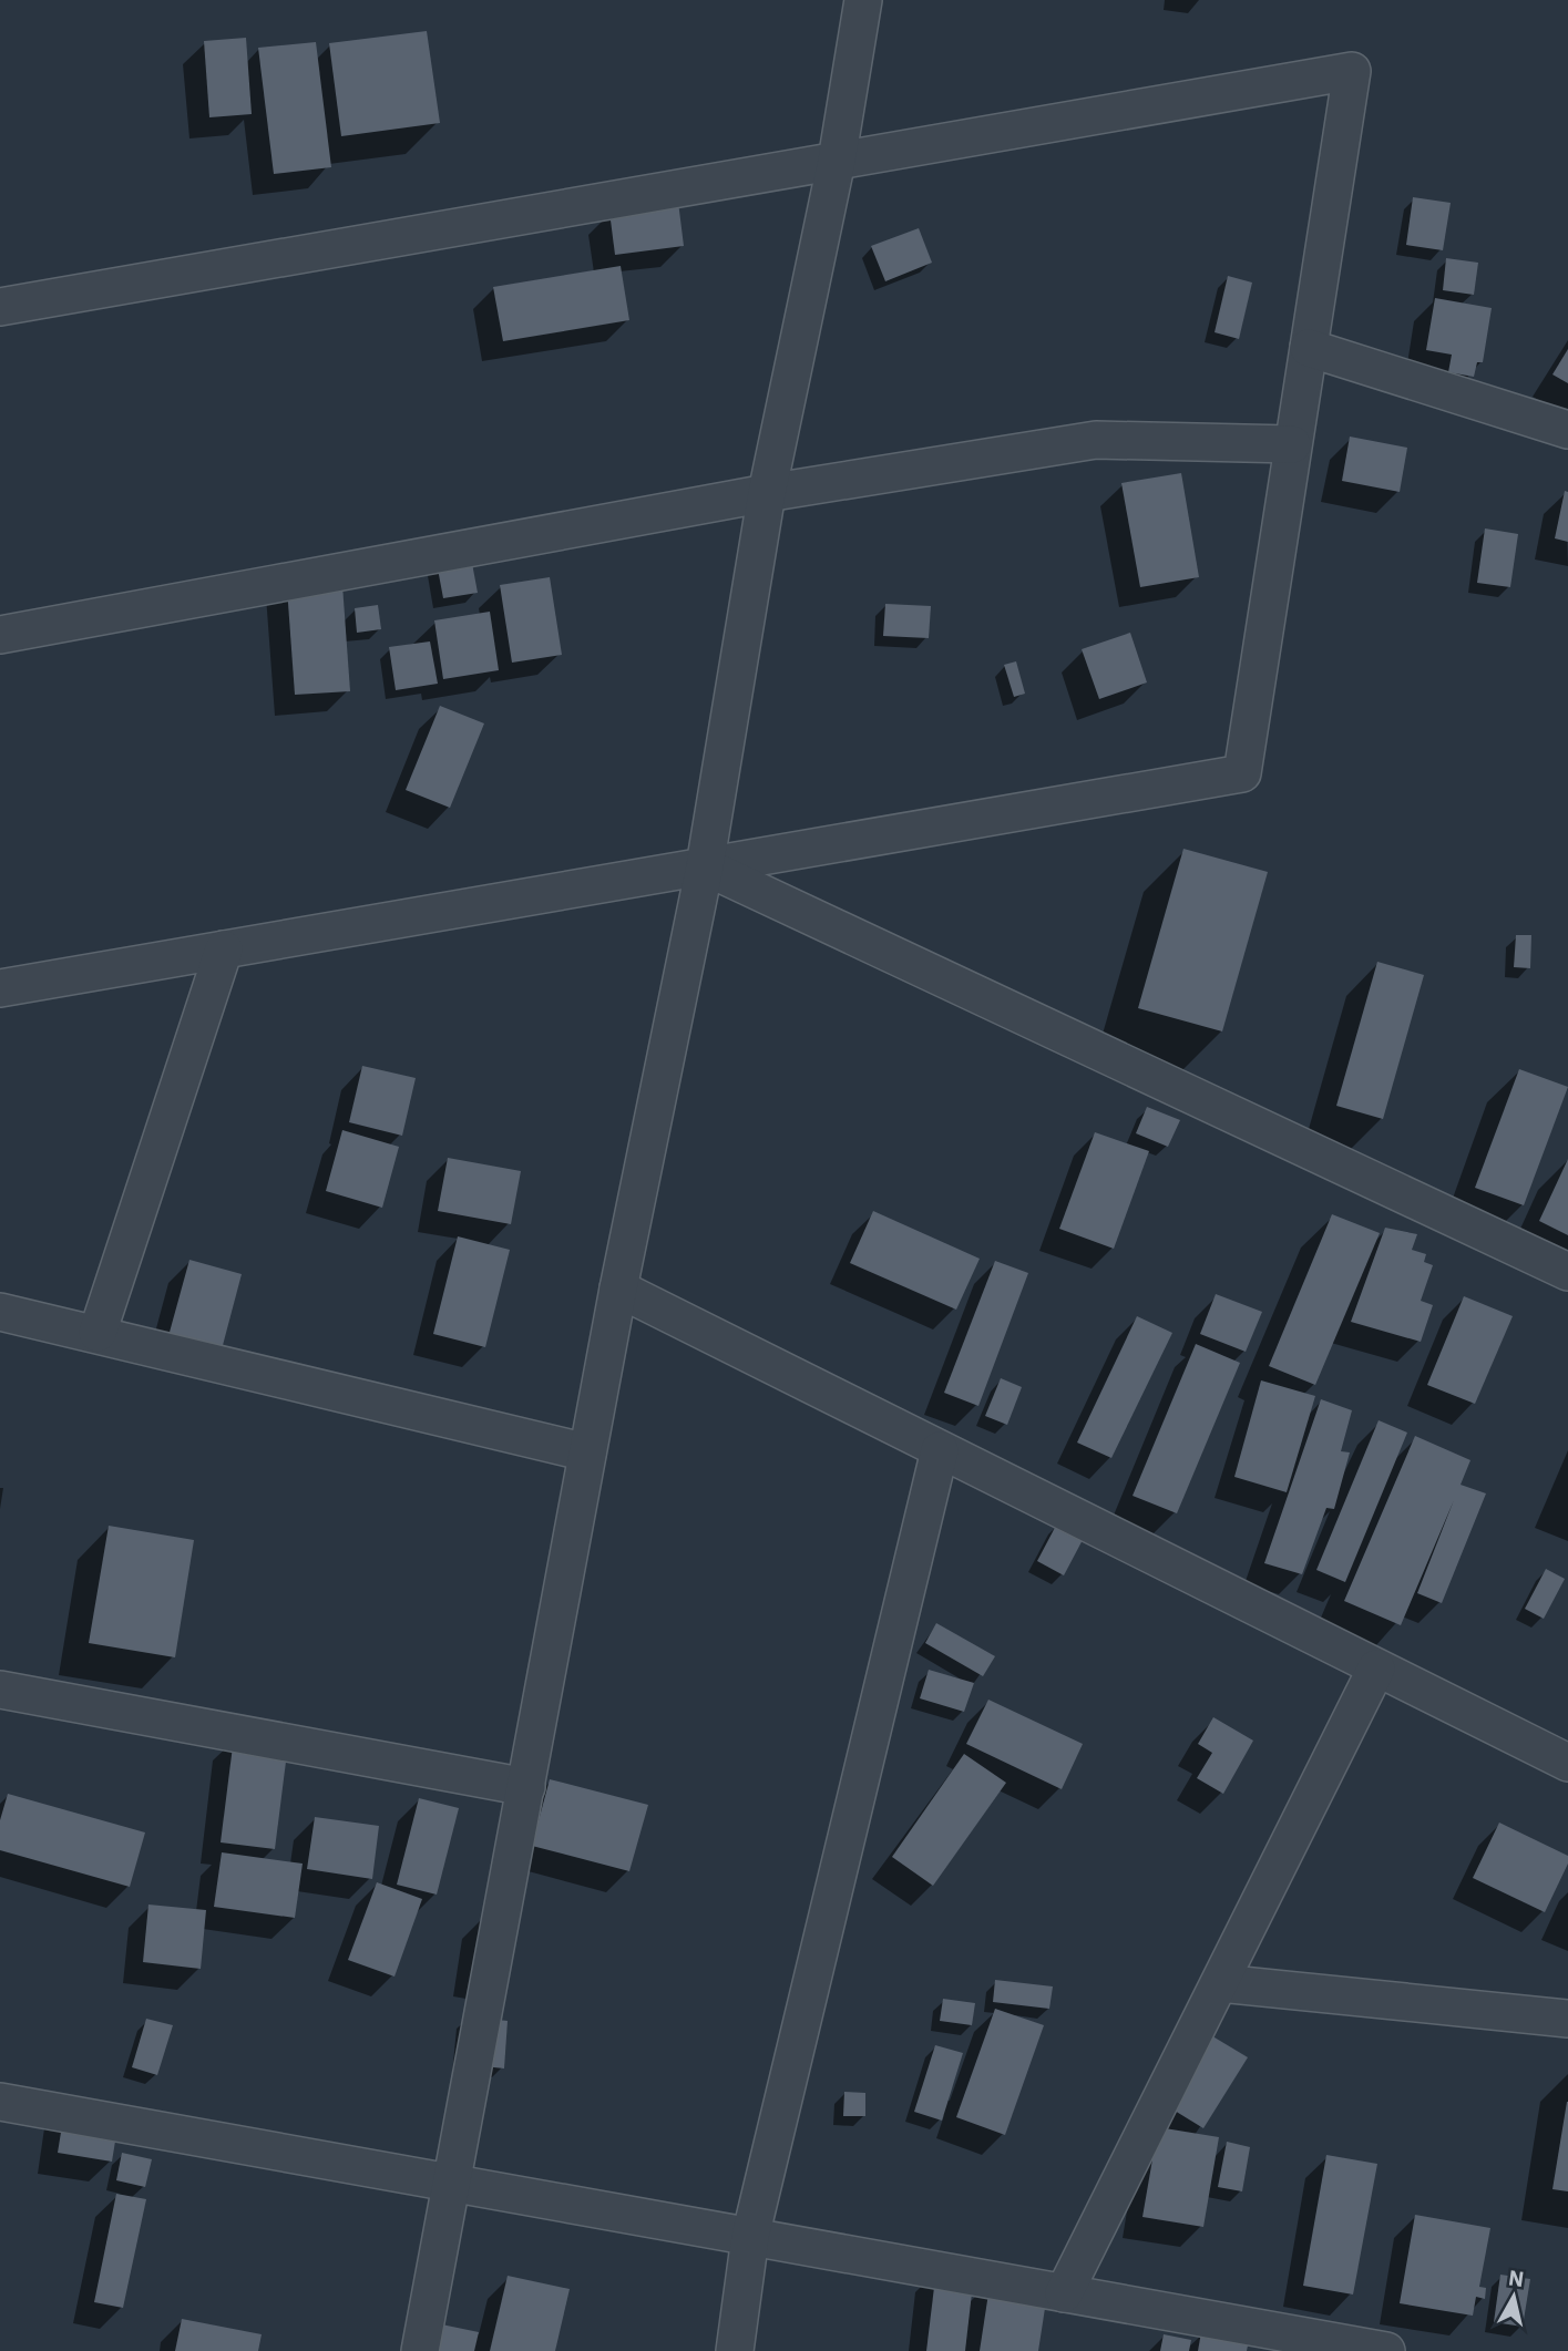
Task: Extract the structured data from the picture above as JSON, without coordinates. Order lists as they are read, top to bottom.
{
  "north": "top"
}
